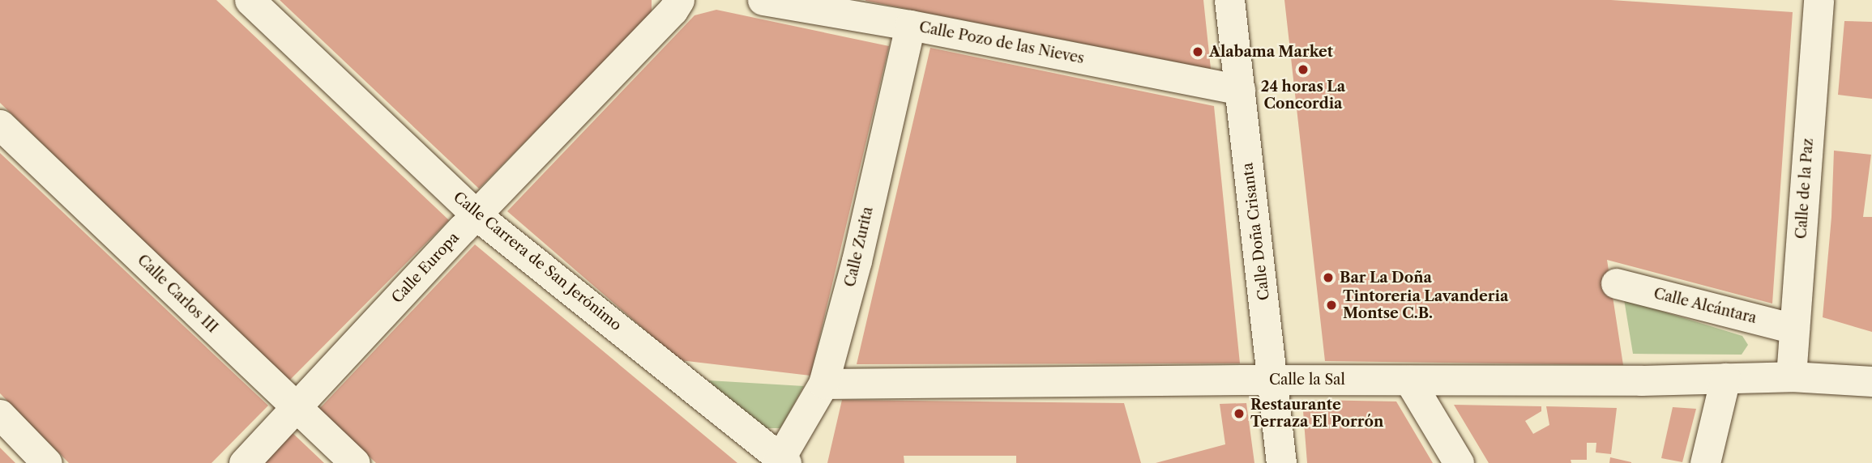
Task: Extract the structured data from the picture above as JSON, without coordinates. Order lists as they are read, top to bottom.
{
  "streets": {
    "street": [
      "Calle Pozo de las Nieves",
      "Calle de la Paz",
      "Calle Doña Crisanta",
      "Calle Zurita",
      "Calle Carrera de San Jerónimo",
      "Calle Europa",
      "Calle Carlos III",
      "Calle Alcántara",
      "Calle la Sal"
    ]
  },
  "crossings": [
    ["Calle Pozo de las Nieves", "Calle Doña Crisanta"],
    ["Calle Pozo de las Nieves", "Calle Zurita"],
    ["Calle de la Paz", "Calle Alcántara"],
    ["Calle de la Paz", "Calle la Sal"],
    ["Calle Doña Crisanta", "Calle la Sal"],
    ["Calle Zurita", "Calle Carrera de San Jerónimo"],
    ["Calle Zurita", "Calle la Sal"],
    ["Calle Carrera de San Jerónimo", "Calle Europa"],
    ["Calle Europa", "Calle Carlos III"]
  ],
  "places": [
    "Alabama Market",
    "24 horas La Concordia",
    "Bar La Doña",
    "Tintoreria Lavanderia Montse C.B.",
    "Restaurante Terraza El Porrón"
  ]
}
